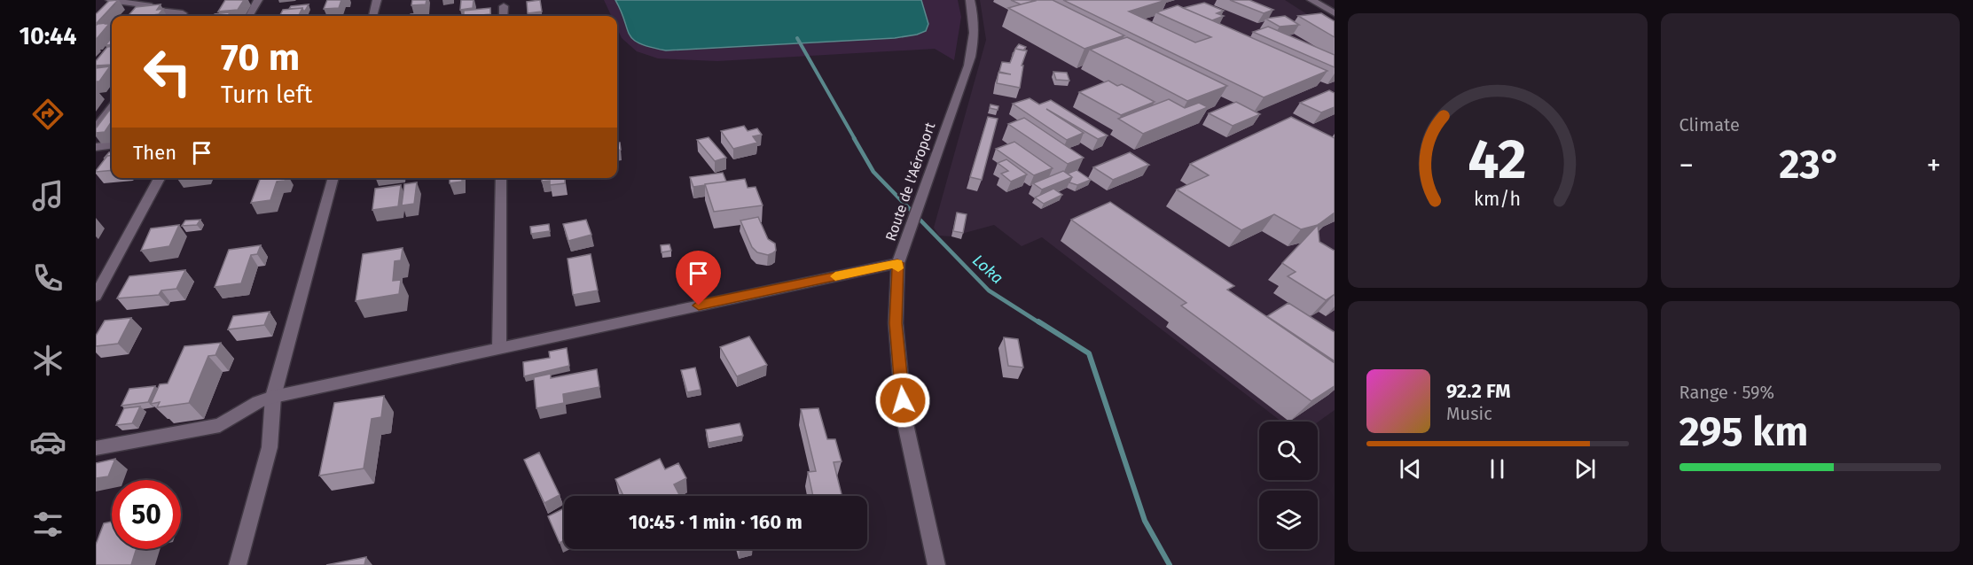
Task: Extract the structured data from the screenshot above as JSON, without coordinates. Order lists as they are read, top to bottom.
{
  "streets": {
    "street": ["Route de l'Aéroport"]
  },
  "water": ["Loka"],
  "page": {
    "tabs": "10:44",
    "tile": [
      "Climate",
      ["Range · 59%", "295 km"]
    ],
    "turn": ["70 m", "Turn left"],
    "then": "Then",
    "heat": ["−", "23°", "+"],
    "song": ["92.2 FM", "Music"],
    "limit": "50",
    "trip": "10:45 · 1 min · 160 m",
    "gauge": ["42", "km/h"]
  }
}
